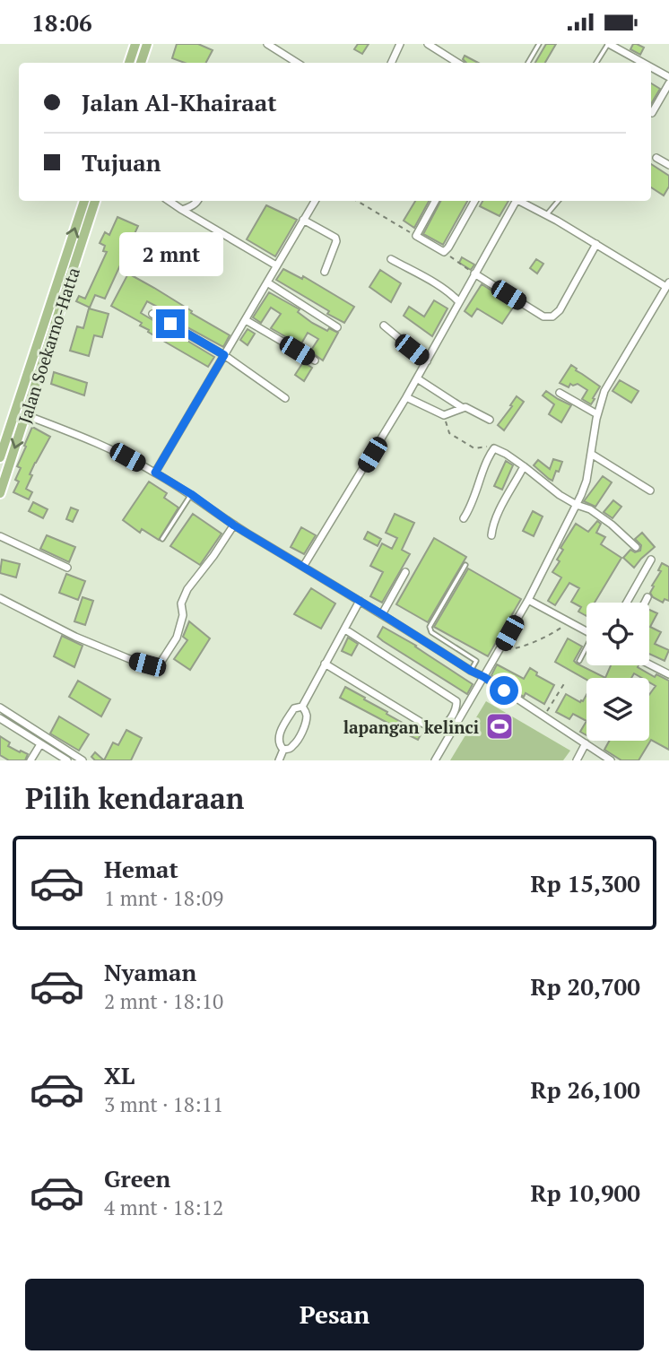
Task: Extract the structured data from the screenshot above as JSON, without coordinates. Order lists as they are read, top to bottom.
{
  "streets": {
    "main road": ["Jalan Soekarno-Hatta"]
  },
  "places": {
    "sports": ["lapangan kelinci"]
  },
  "page": {
    "status": "18:06",
    "banner": ["Jalan Al-Khairaat", "Tujuan"],
    "bubble": "2 mnt",
    "heading": "Pilih kendaraan",
    "list": [
      {
        "name": "Hemat",
        "note": "1 mnt · 18:09",
        "value": "Rp 15,300"
      },
      {
        "name": "Nyaman",
        "note": "2 mnt · 18:10",
        "value": "Rp 20,700"
      },
      {
        "name": "XL",
        "note": "3 mnt · 18:11",
        "value": "Rp 26,100"
      },
      {
        "name": "Green",
        "note": "4 mnt · 18:12",
        "value": "Rp 10,900"
      }
    ],
    "buttons": "Pesan"
  }
}
